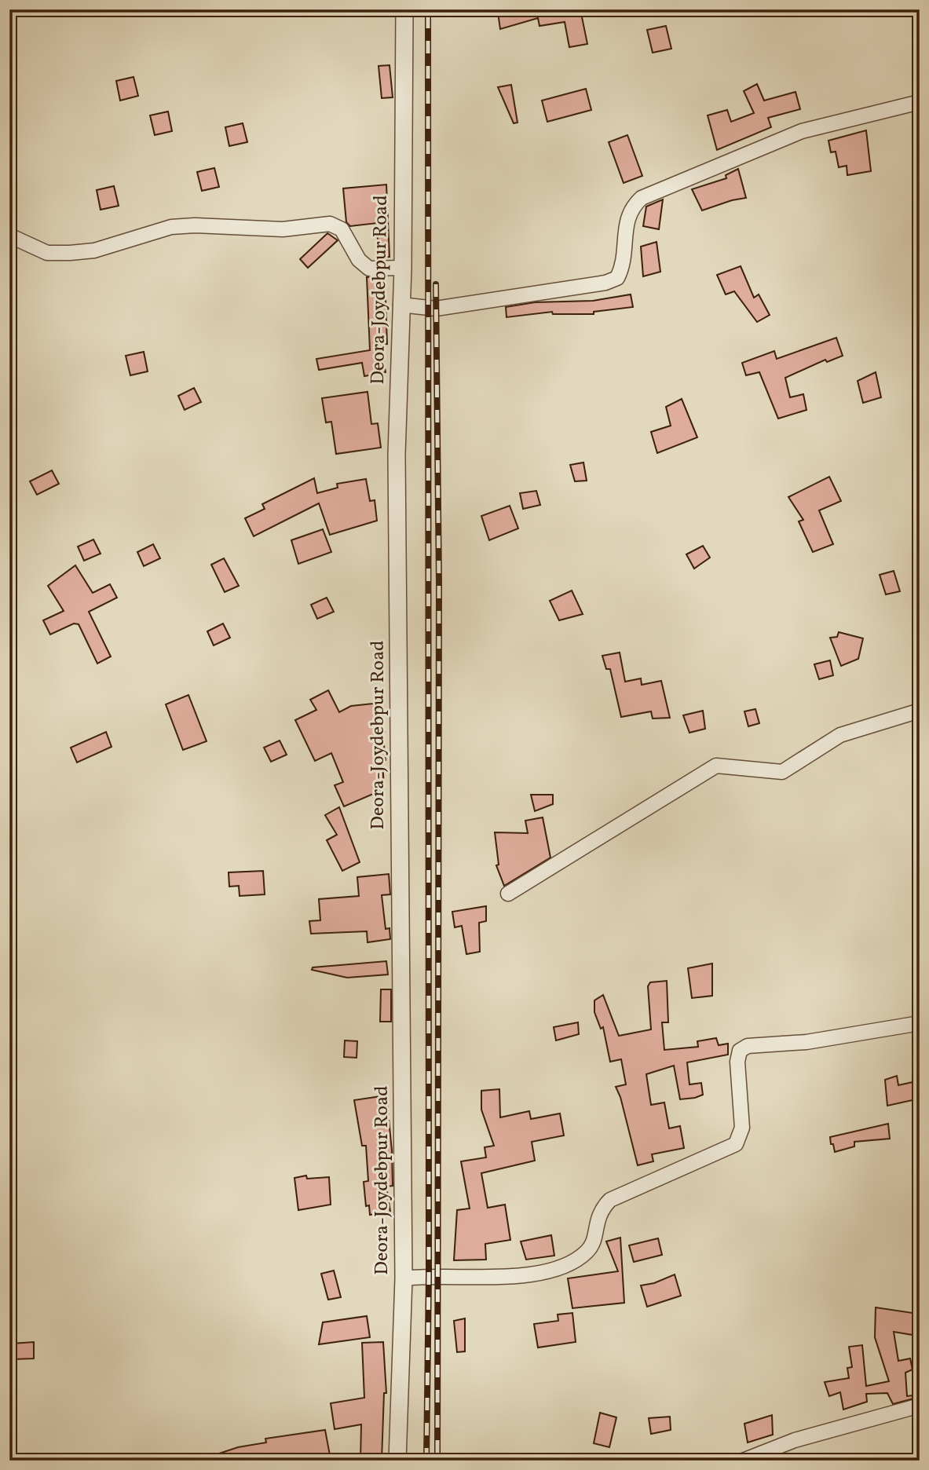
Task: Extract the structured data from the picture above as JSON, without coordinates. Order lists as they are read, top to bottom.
{
  "streets": {
    "street": ["Deora-Joydebpur Road"]
  }
}
